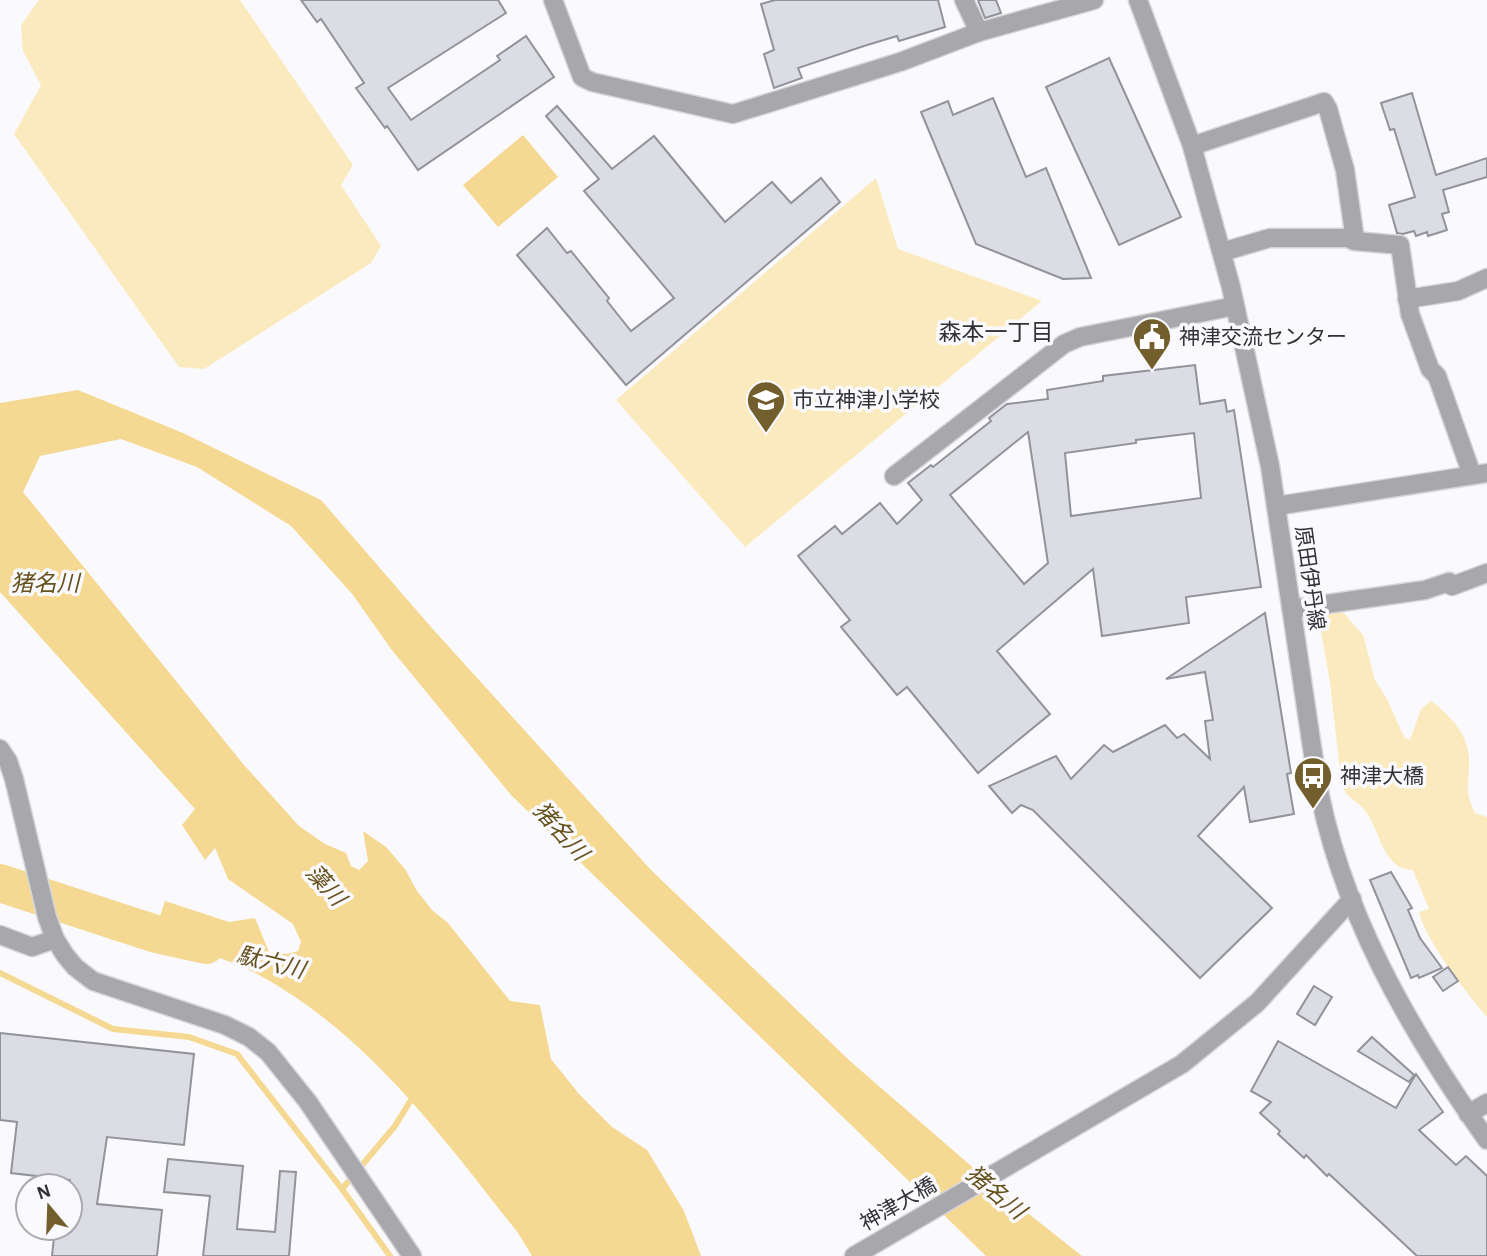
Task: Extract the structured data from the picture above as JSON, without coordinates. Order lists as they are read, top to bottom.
{
  "streets": {
    "street": ["原田伊丹線", "神津大橋"]
  },
  "crossings": [
    ["原田伊丹線", "神津大橋"]
  ],
  "districts": ["森本一丁目"],
  "water": ["猪名川", "藻川", "駄六川"],
  "places": {
    "public building": ["神津交流センター"],
    "school or university": ["市立神津小学校"],
    "bus stop": ["神津大橋"]
  },
  "north": "top"
}
